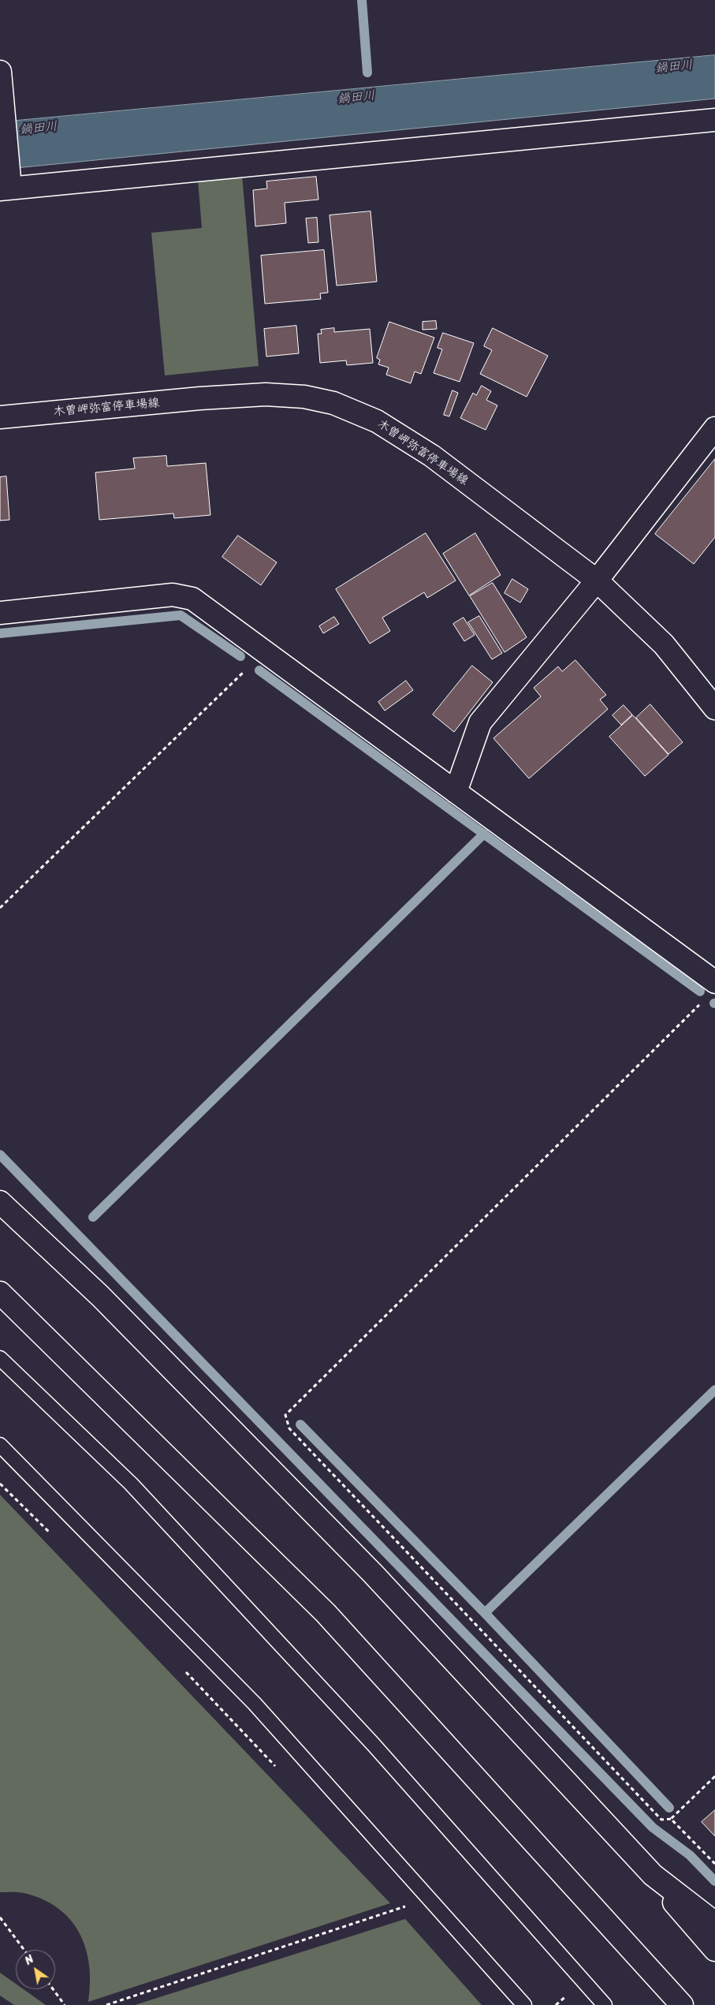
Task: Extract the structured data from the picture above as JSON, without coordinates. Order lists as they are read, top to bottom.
{
  "streets": {
    "street": ["木曽岬弥富停車場線"]
  },
  "water": ["鍋田川"],
  "north": "top left"
}
